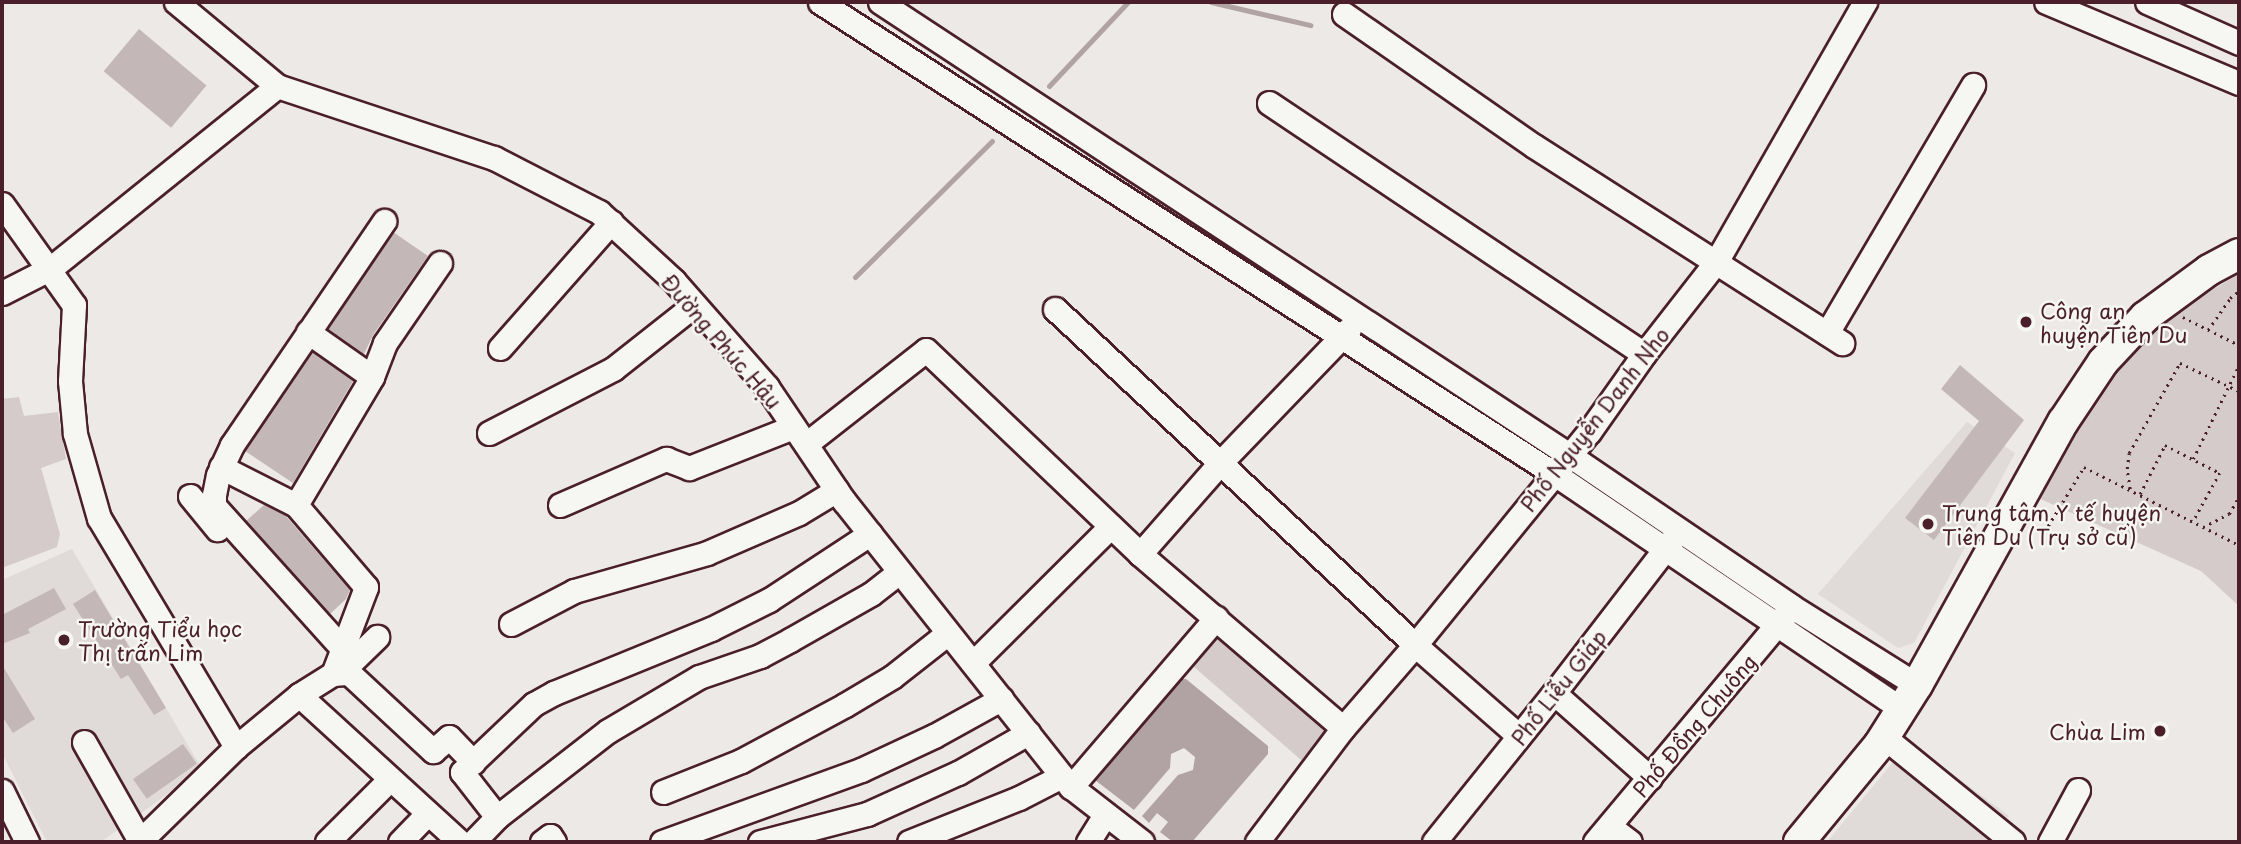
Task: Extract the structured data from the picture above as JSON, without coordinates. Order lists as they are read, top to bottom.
{
  "streets": {
    "street": [
      "Đường Phúc Hậu",
      "Phố Nguyễn Danh Nho",
      "Phố Liễu Giáp",
      "Phố Đồng Chuông"
    ]
  },
  "places": [
    "Công an huyện Tiên Du",
    "Trung tâm Y tế huyện Tiên Du (Trụ sở cũ)",
    "Trường Tiểu học Thị trấn Lim",
    "Chùa Lim"
  ]
}
